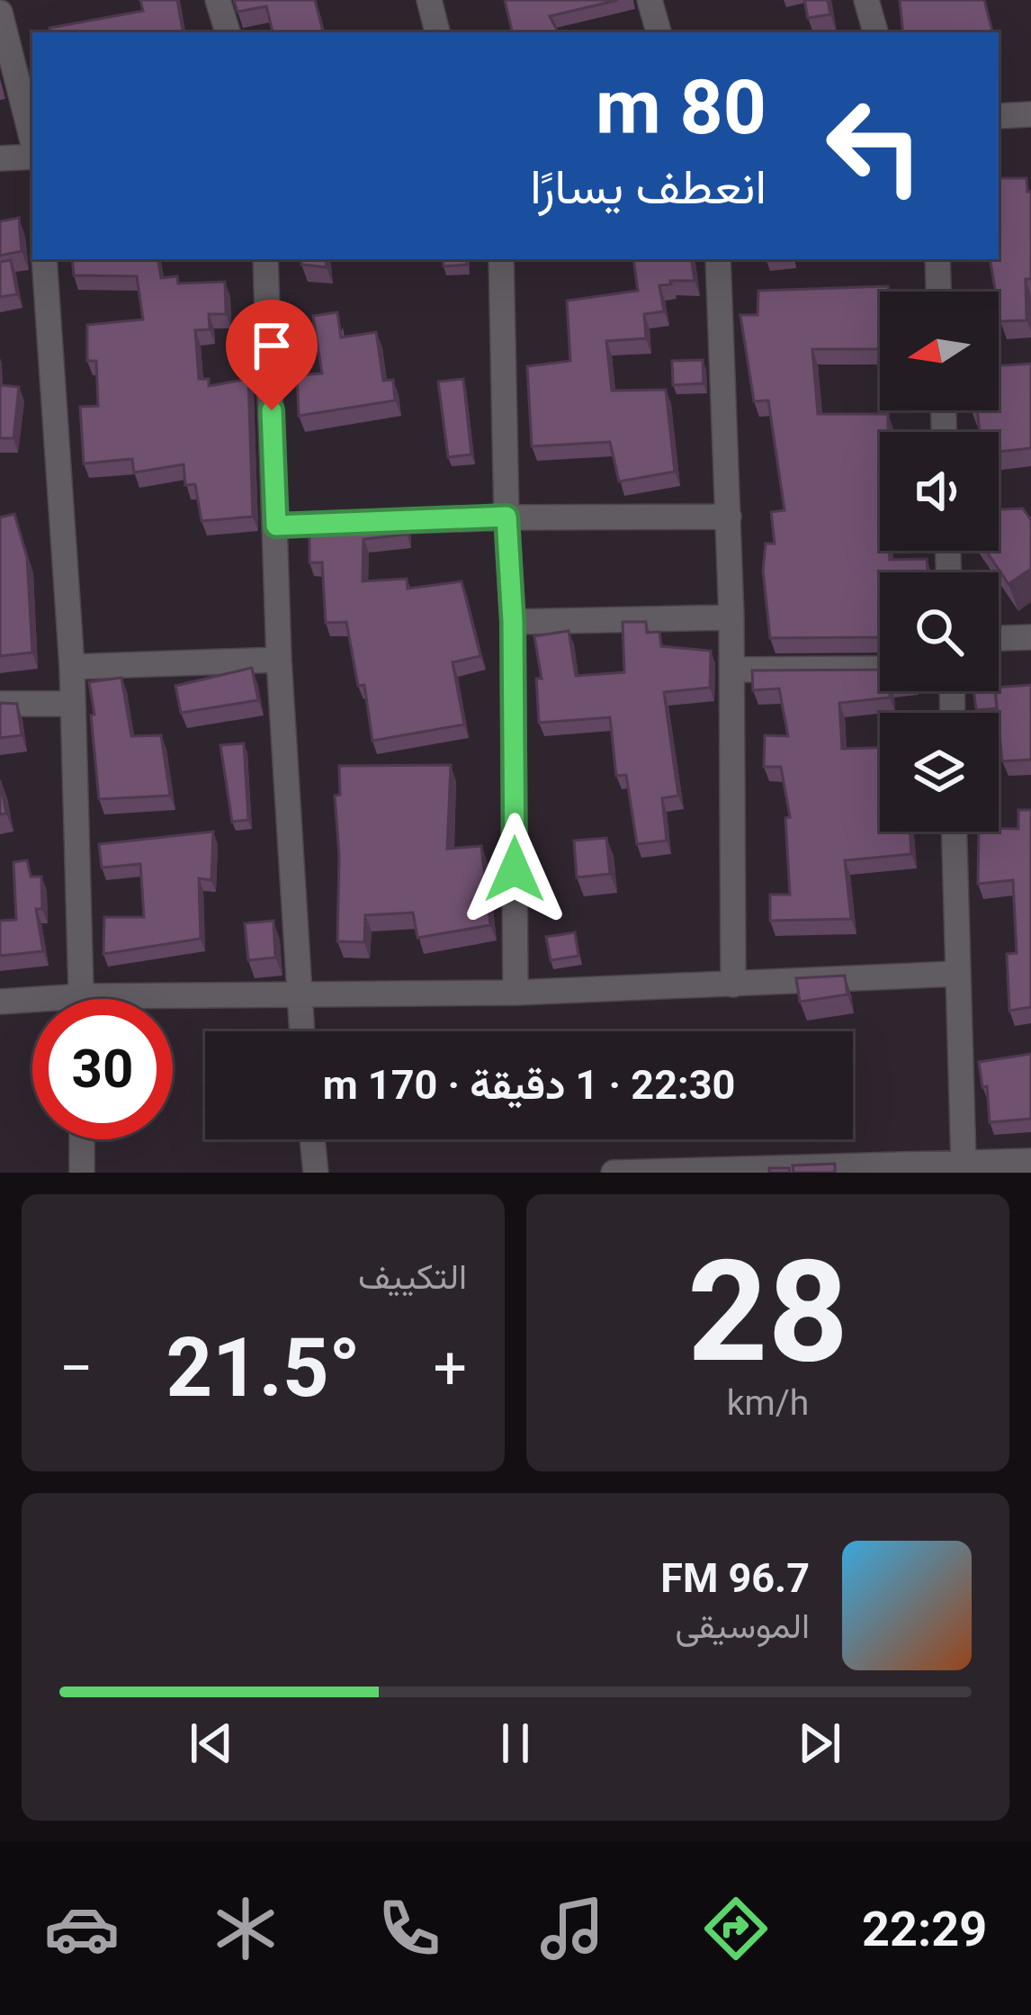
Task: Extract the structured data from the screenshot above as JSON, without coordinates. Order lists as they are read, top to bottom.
{
  "north": "left",
  "page": {
    "turn": ["80 m", "انعطف يسارًا"],
    "limit": "30",
    "trip": "22:30 · 1 دقيقة · 170 m",
    "tile": [
      ["28", "km/h"],
      "التكييف"
    ],
    "heat": ["−", "21.5°", "+"],
    "song": ["96.7 FM", "الموسيقى"],
    "tabs": "22:29"
  }
}
